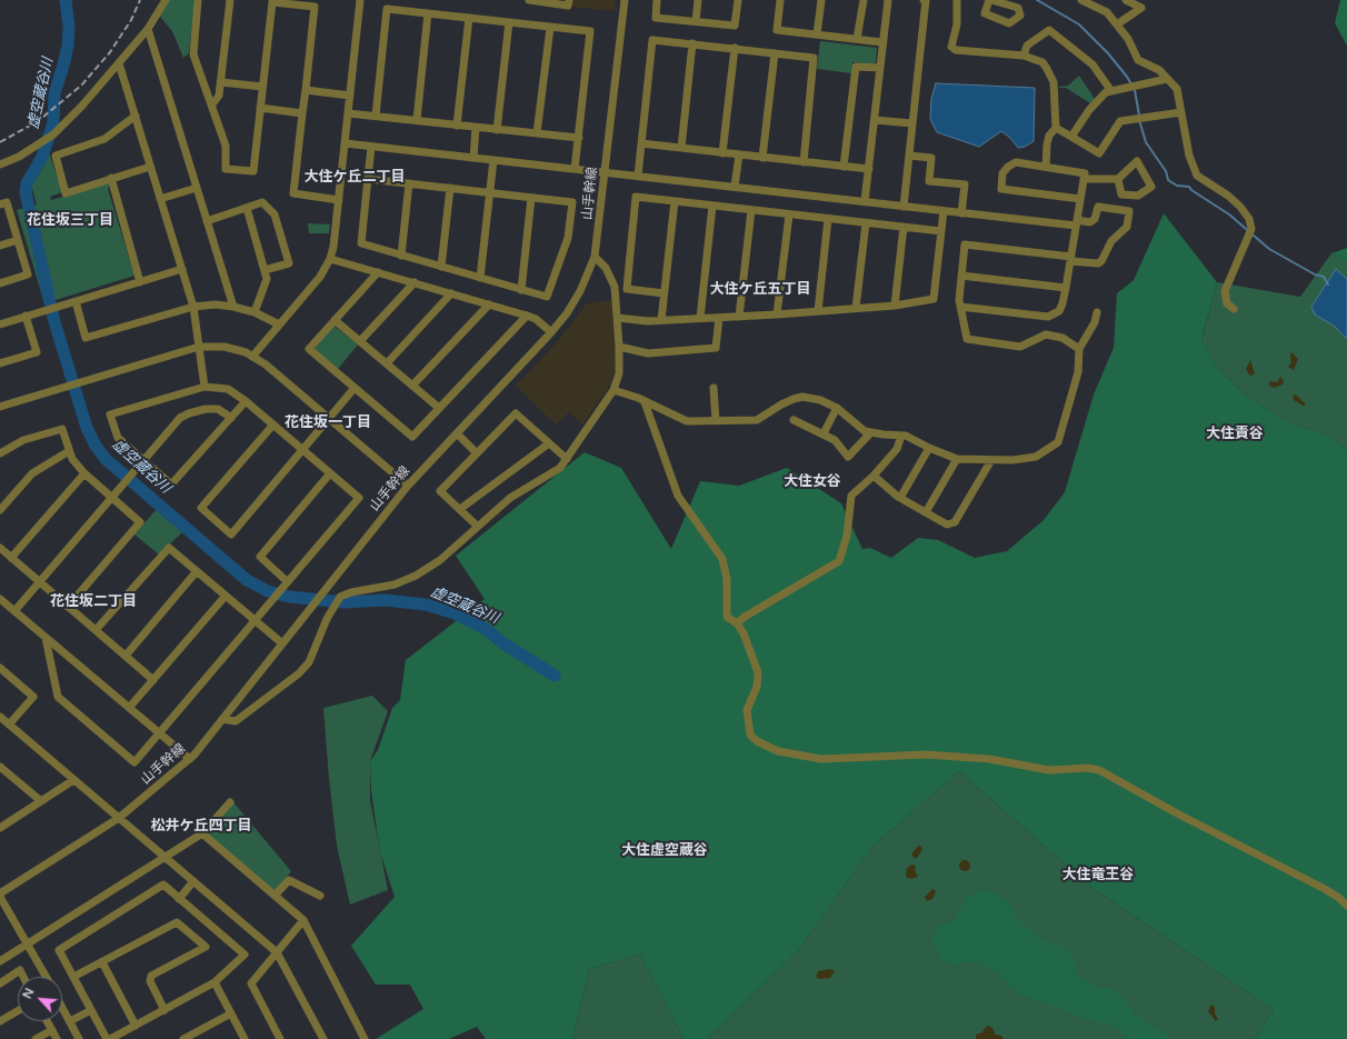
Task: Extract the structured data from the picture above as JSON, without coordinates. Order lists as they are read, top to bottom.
{
  "streets": {
    "street": ["山手幹線"]
  },
  "districts": [
    "大住ケ丘二丁目",
    "花住坂三丁目",
    "大住ケ丘五丁目",
    "花住坂一丁目",
    "大住責谷",
    "大住女谷",
    "花住坂二丁目",
    "松井ケ丘四丁目",
    "大住虚空蔵谷",
    "大住竜王谷"
  ],
  "water": ["虚空蔵谷川"],
  "north": "top left"
}
